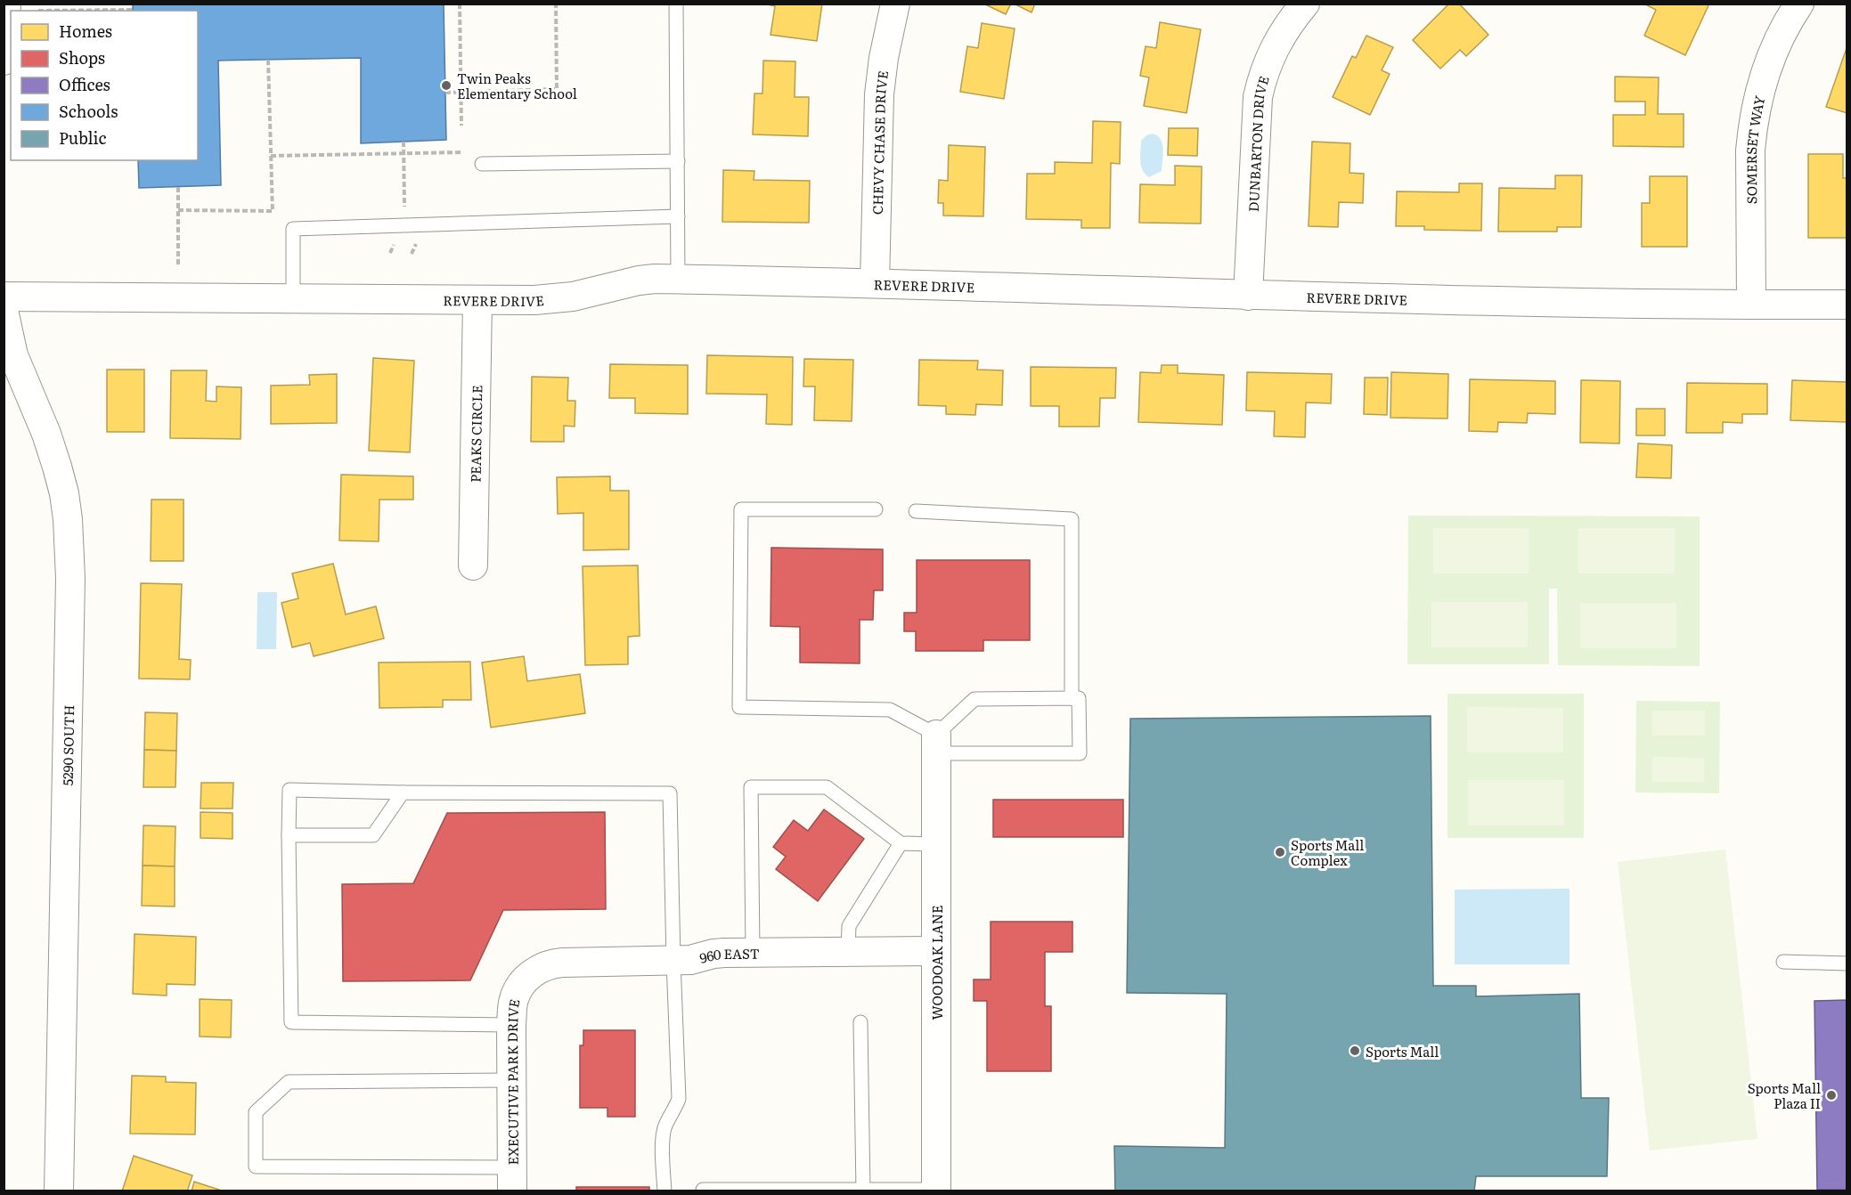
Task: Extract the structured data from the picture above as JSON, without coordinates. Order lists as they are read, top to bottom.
{
  "streets": {
    "street": [
      "CHEVY CHASE DRIVE",
      "DUNBARTON DRIVE",
      "SOMERSET WAY",
      "REVERE DRIVE",
      "PEAKS CIRCLE",
      "5290 SOUTH",
      "960 EAST",
      "WOODOAK LANE",
      "EXECUTIVE PARK DRIVE"
    ]
  },
  "crossings": [
    ["CHEVY CHASE DRIVE", "REVERE DRIVE"],
    ["DUNBARTON DRIVE", "REVERE DRIVE"],
    ["SOMERSET WAY", "REVERE DRIVE"],
    ["REVERE DRIVE", "PEAKS CIRCLE"],
    ["960 EAST", "WOODOAK LANE"],
    ["960 EAST", "EXECUTIVE PARK DRIVE"]
  ],
  "places": [
    "Twin Peaks Elementary School",
    "Sports Mall Complex",
    "Sports Mall",
    "Sports Mall Plaza II"
  ],
  "legend": [
    "Homes",
    "Shops",
    "Offices",
    "Schools",
    "Public"
  ]
}
